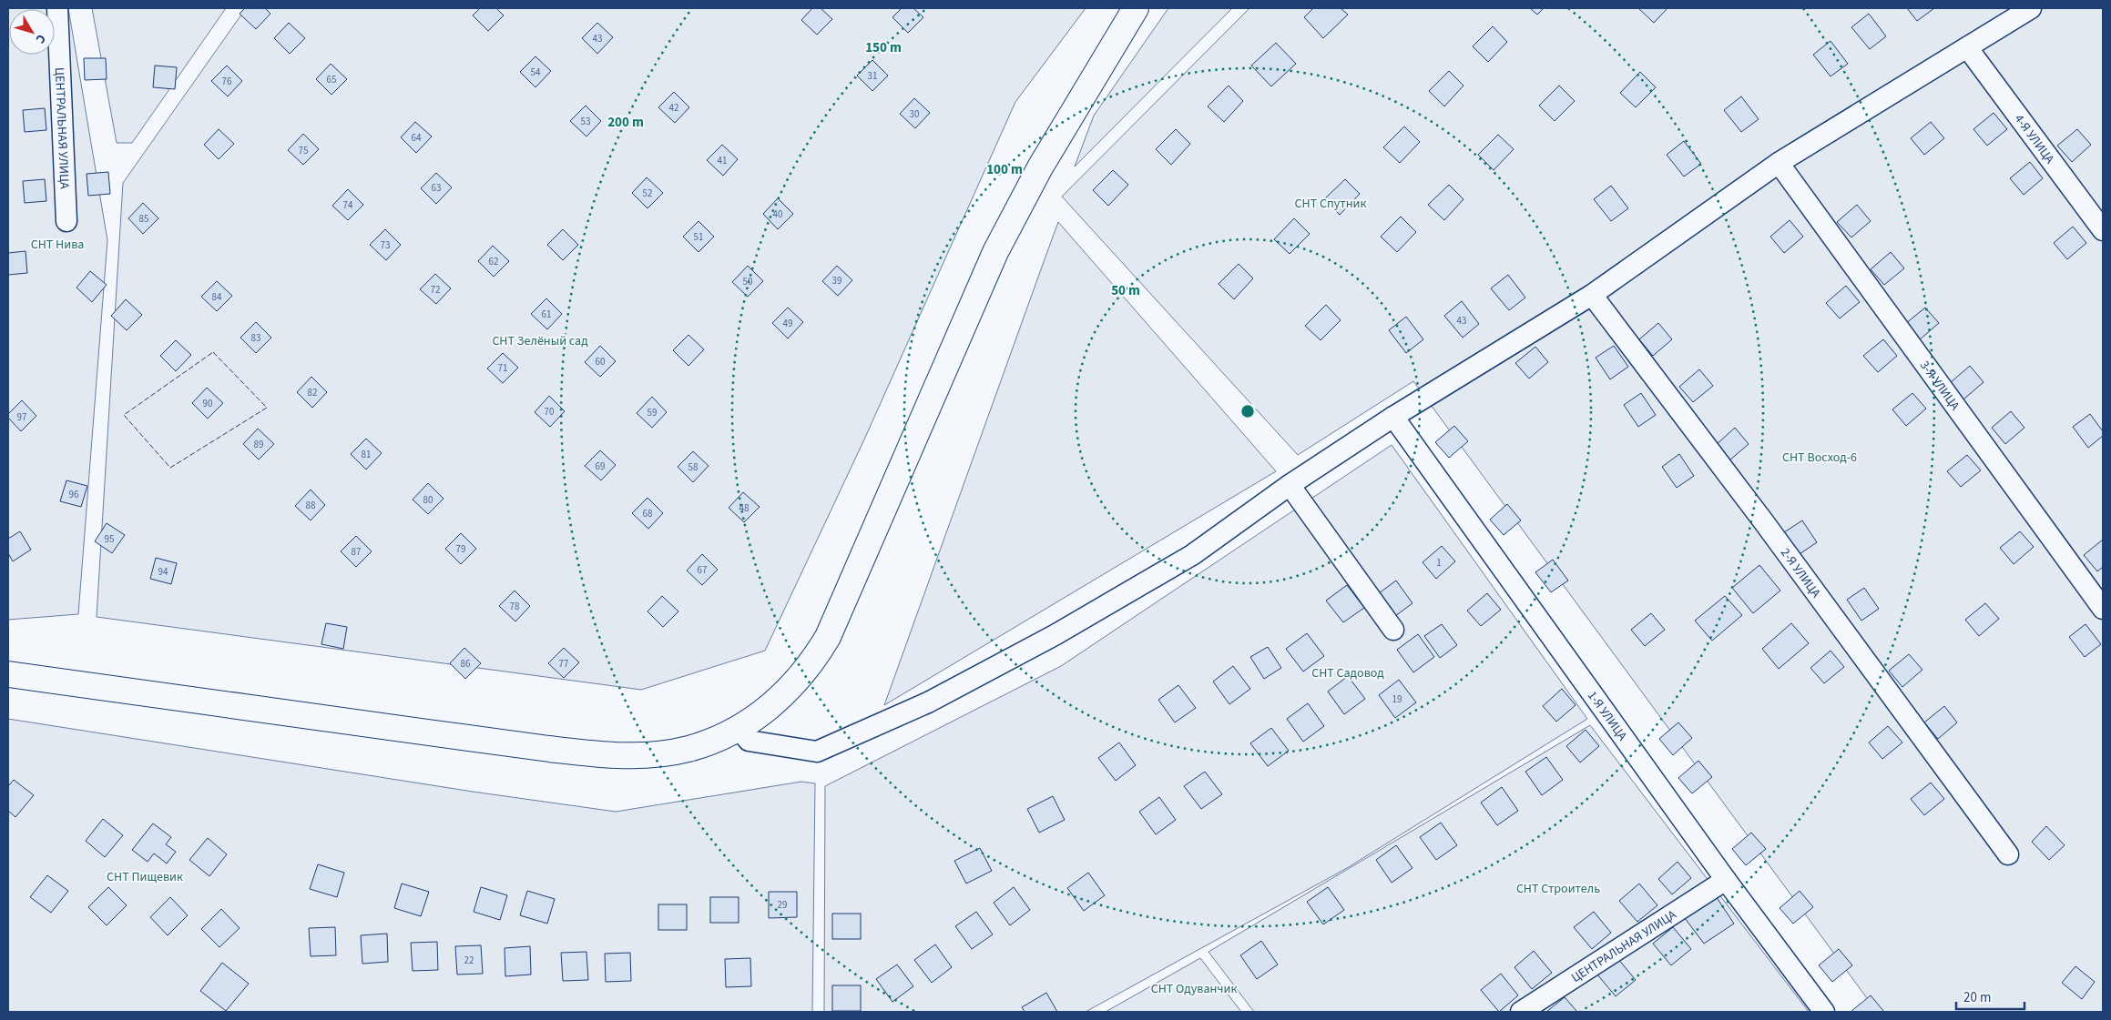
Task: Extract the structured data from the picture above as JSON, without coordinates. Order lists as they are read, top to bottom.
{
  "streets": {
    "street": [
      "ЦЕНТРАЛЬНАЯ УЛИЦА",
      "4-Я УЛИЦА",
      "3-Я УЛИЦА",
      "2-Я УЛИЦА",
      "1-Я УЛИЦА"
    ]
  },
  "crossings": [
    ["ЦЕНТРАЛЬНАЯ УЛИЦА", "1-Я УЛИЦА"]
  ],
  "parks": [
    "СНТ Спутник",
    "СНТ Нива",
    "СНТ Зелёный сад",
    "СНТ Восход-6",
    "СНТ Садовод",
    "СНТ Пищевик",
    "СНТ Строитель",
    "СНТ Одуванчик"
  ],
  "house_numbers": [
    "43",
    "54",
    "31",
    "65",
    "76",
    "42",
    "30",
    "53",
    "64",
    "75",
    "41",
    "63",
    "52",
    "74",
    "40",
    "85",
    "51",
    "73",
    "62",
    "39",
    "50",
    "72",
    "84",
    "61",
    "43",
    "49",
    "83",
    "60",
    "71",
    "82",
    "90",
    "70",
    "59",
    "97",
    "89",
    "81",
    "69",
    "58",
    "96",
    "80",
    "88",
    "48",
    "68",
    "95",
    "79",
    "87",
    "1",
    "67",
    "94",
    "78",
    "86",
    "77",
    "19",
    "29",
    "22"
  ],
  "scale_bar": "20 m",
  "north": "bottom right",
  "rings": [
    "150 m",
    "200 m",
    "100 m",
    "50 m"
  ]
}
